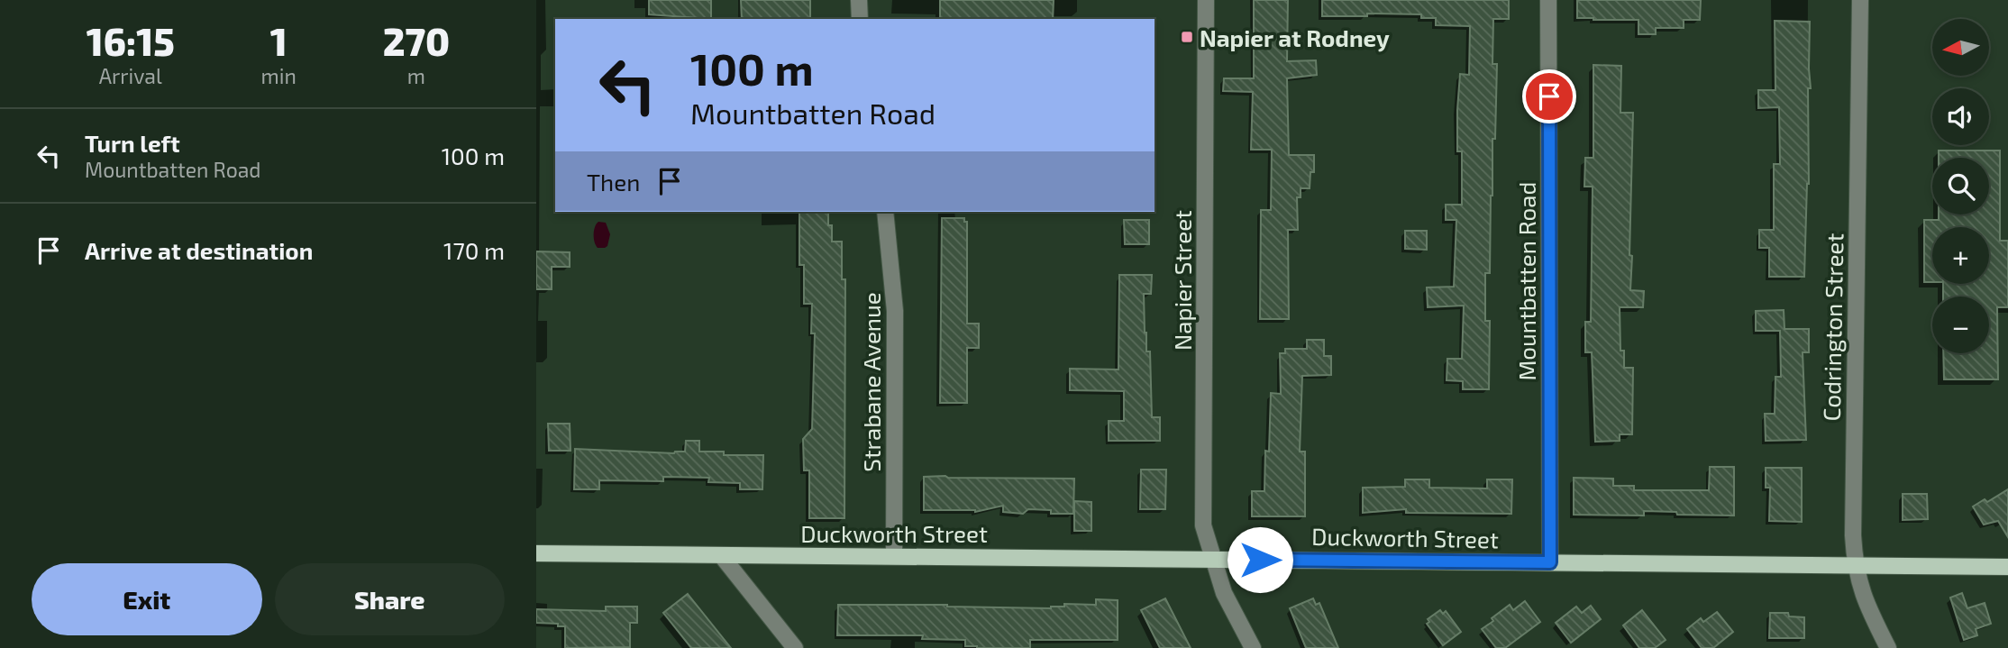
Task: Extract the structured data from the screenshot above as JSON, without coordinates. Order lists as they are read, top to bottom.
{
  "streets": {
    "main road": ["Duckworth Street"],
    "street": [
      "Napier Street",
      "Mountbatten Road",
      "Codrington Street",
      "Strabane Avenue"
    ]
  },
  "crossings": [
    ["Napier Street", "Duckworth Street"],
    ["Mountbatten Road", "Duckworth Street"],
    ["Codrington Street", "Duckworth Street"],
    ["Strabane Avenue", "Duckworth Street"]
  ],
  "places": {
    "transit": ["Napier at Rodney"]
  },
  "north": "left",
  "page": {
    "eta": [
      "16:15",
      "Arrival",
      "1",
      "min",
      "270",
      "m"
    ],
    "map_buttons": ["+", "−"],
    "turn": ["100 m", "Mountbatten Road"],
    "list": [
      {
        "name": "Turn left",
        "note": "Mountbatten Road",
        "value": "100 m"
      },
      {
        "name": "Arrive at destination",
        "value": "170 m"
      }
    ],
    "then": "Then",
    "buttons": ["Exit", "Share"]
  }
}
